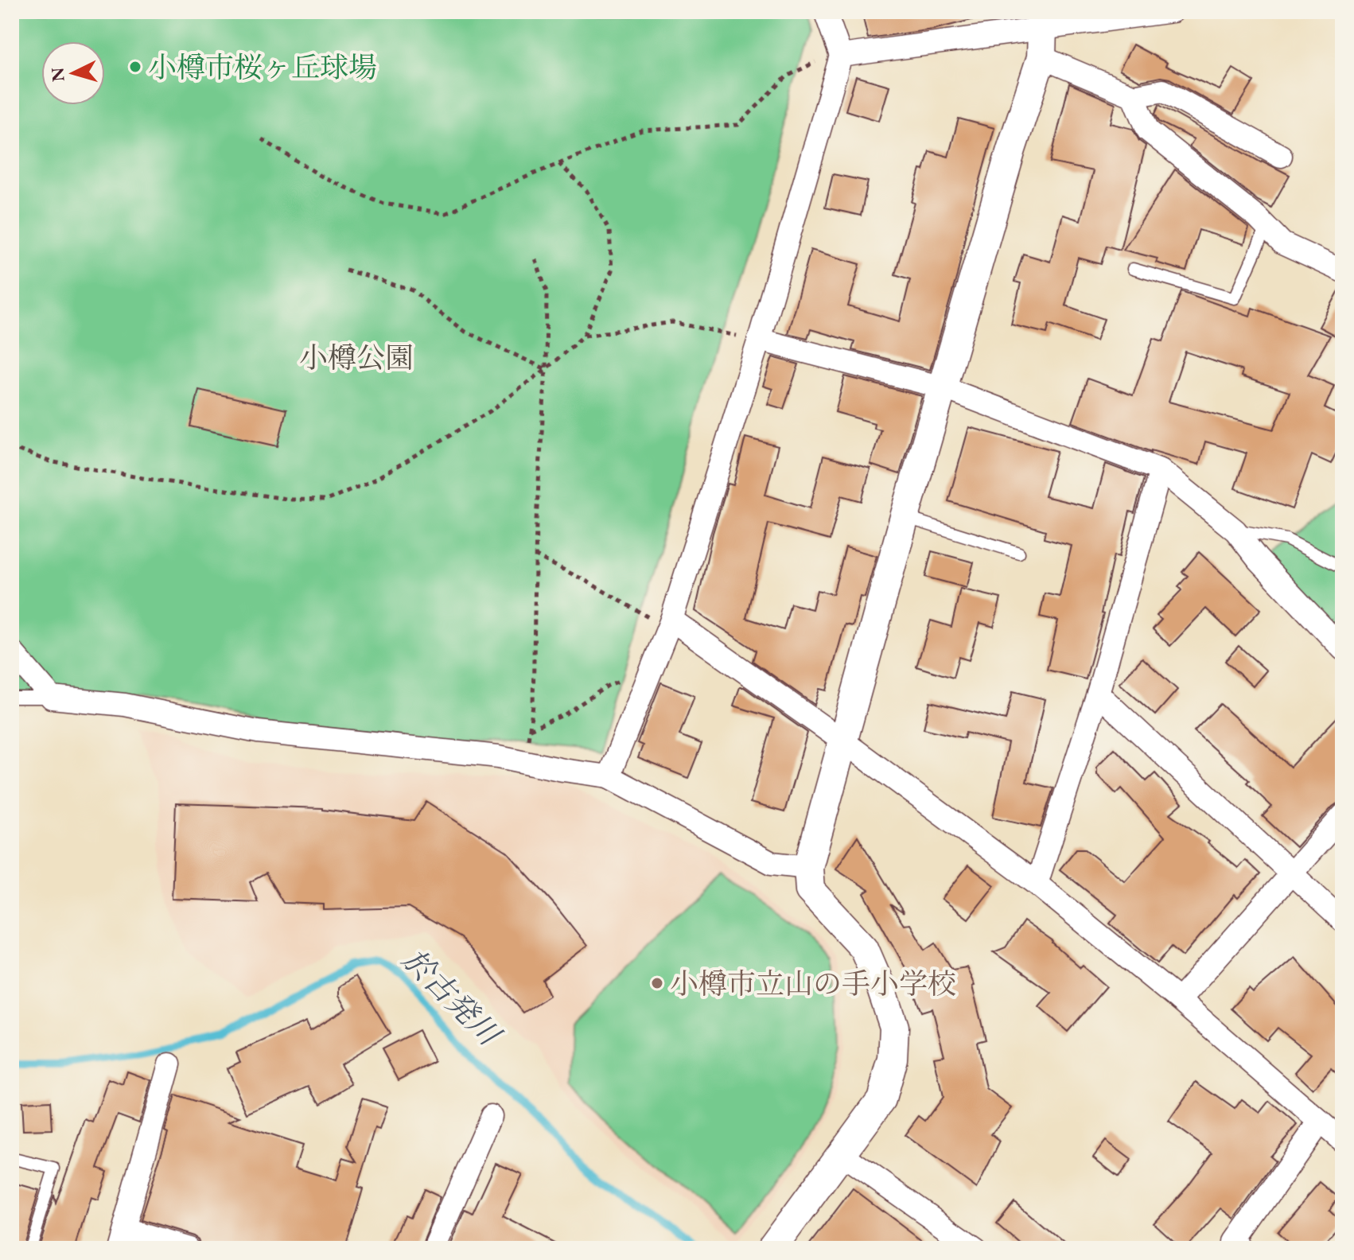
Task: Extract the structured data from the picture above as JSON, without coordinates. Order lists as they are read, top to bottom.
{
  "water": ["於古発川"],
  "parks": ["小樽公園"],
  "places": ["小樽市桜ヶ丘球場", "小樽市立山の手小学校"],
  "north": "left"
}
